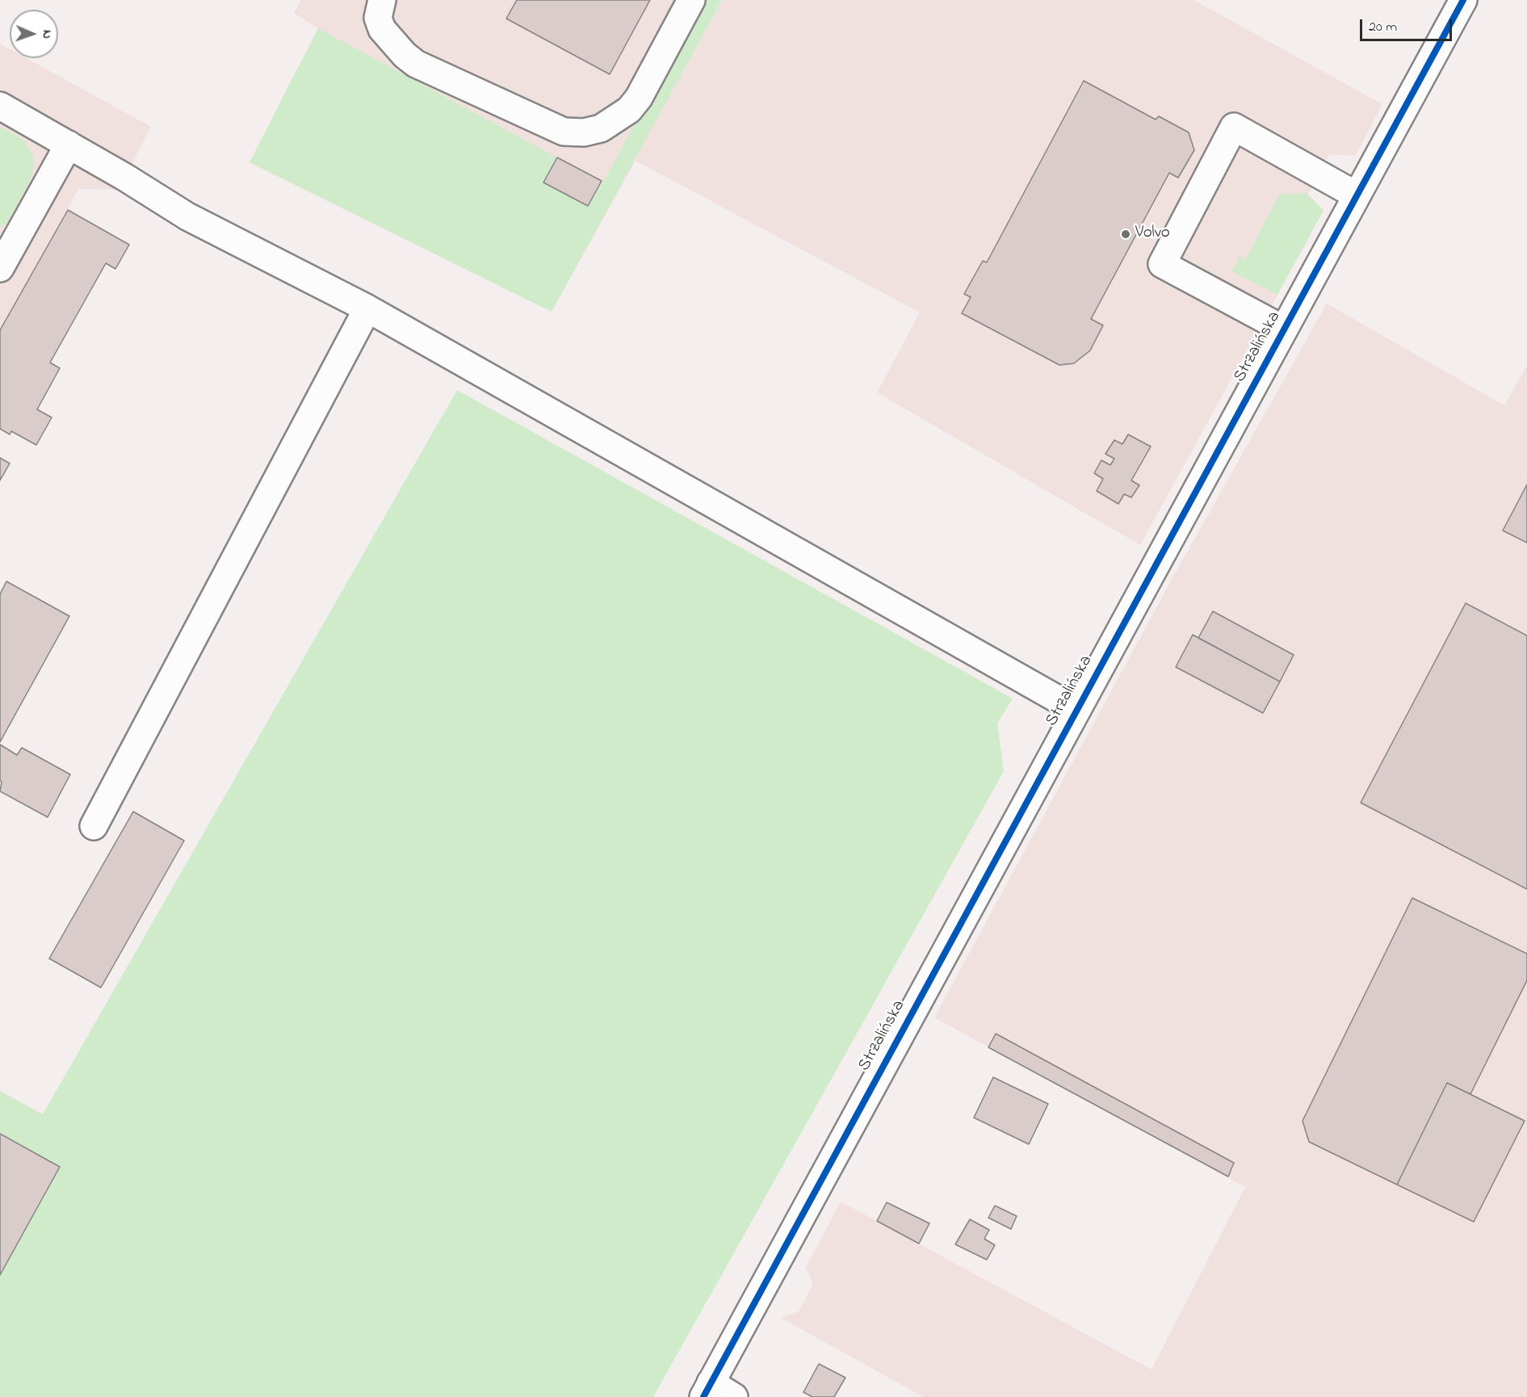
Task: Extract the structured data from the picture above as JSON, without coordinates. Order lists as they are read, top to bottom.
{
  "streets": {
    "street": ["Strzalińska"]
  },
  "places": ["Volvo"],
  "scale_bar": "20 m",
  "north": "right"
}
